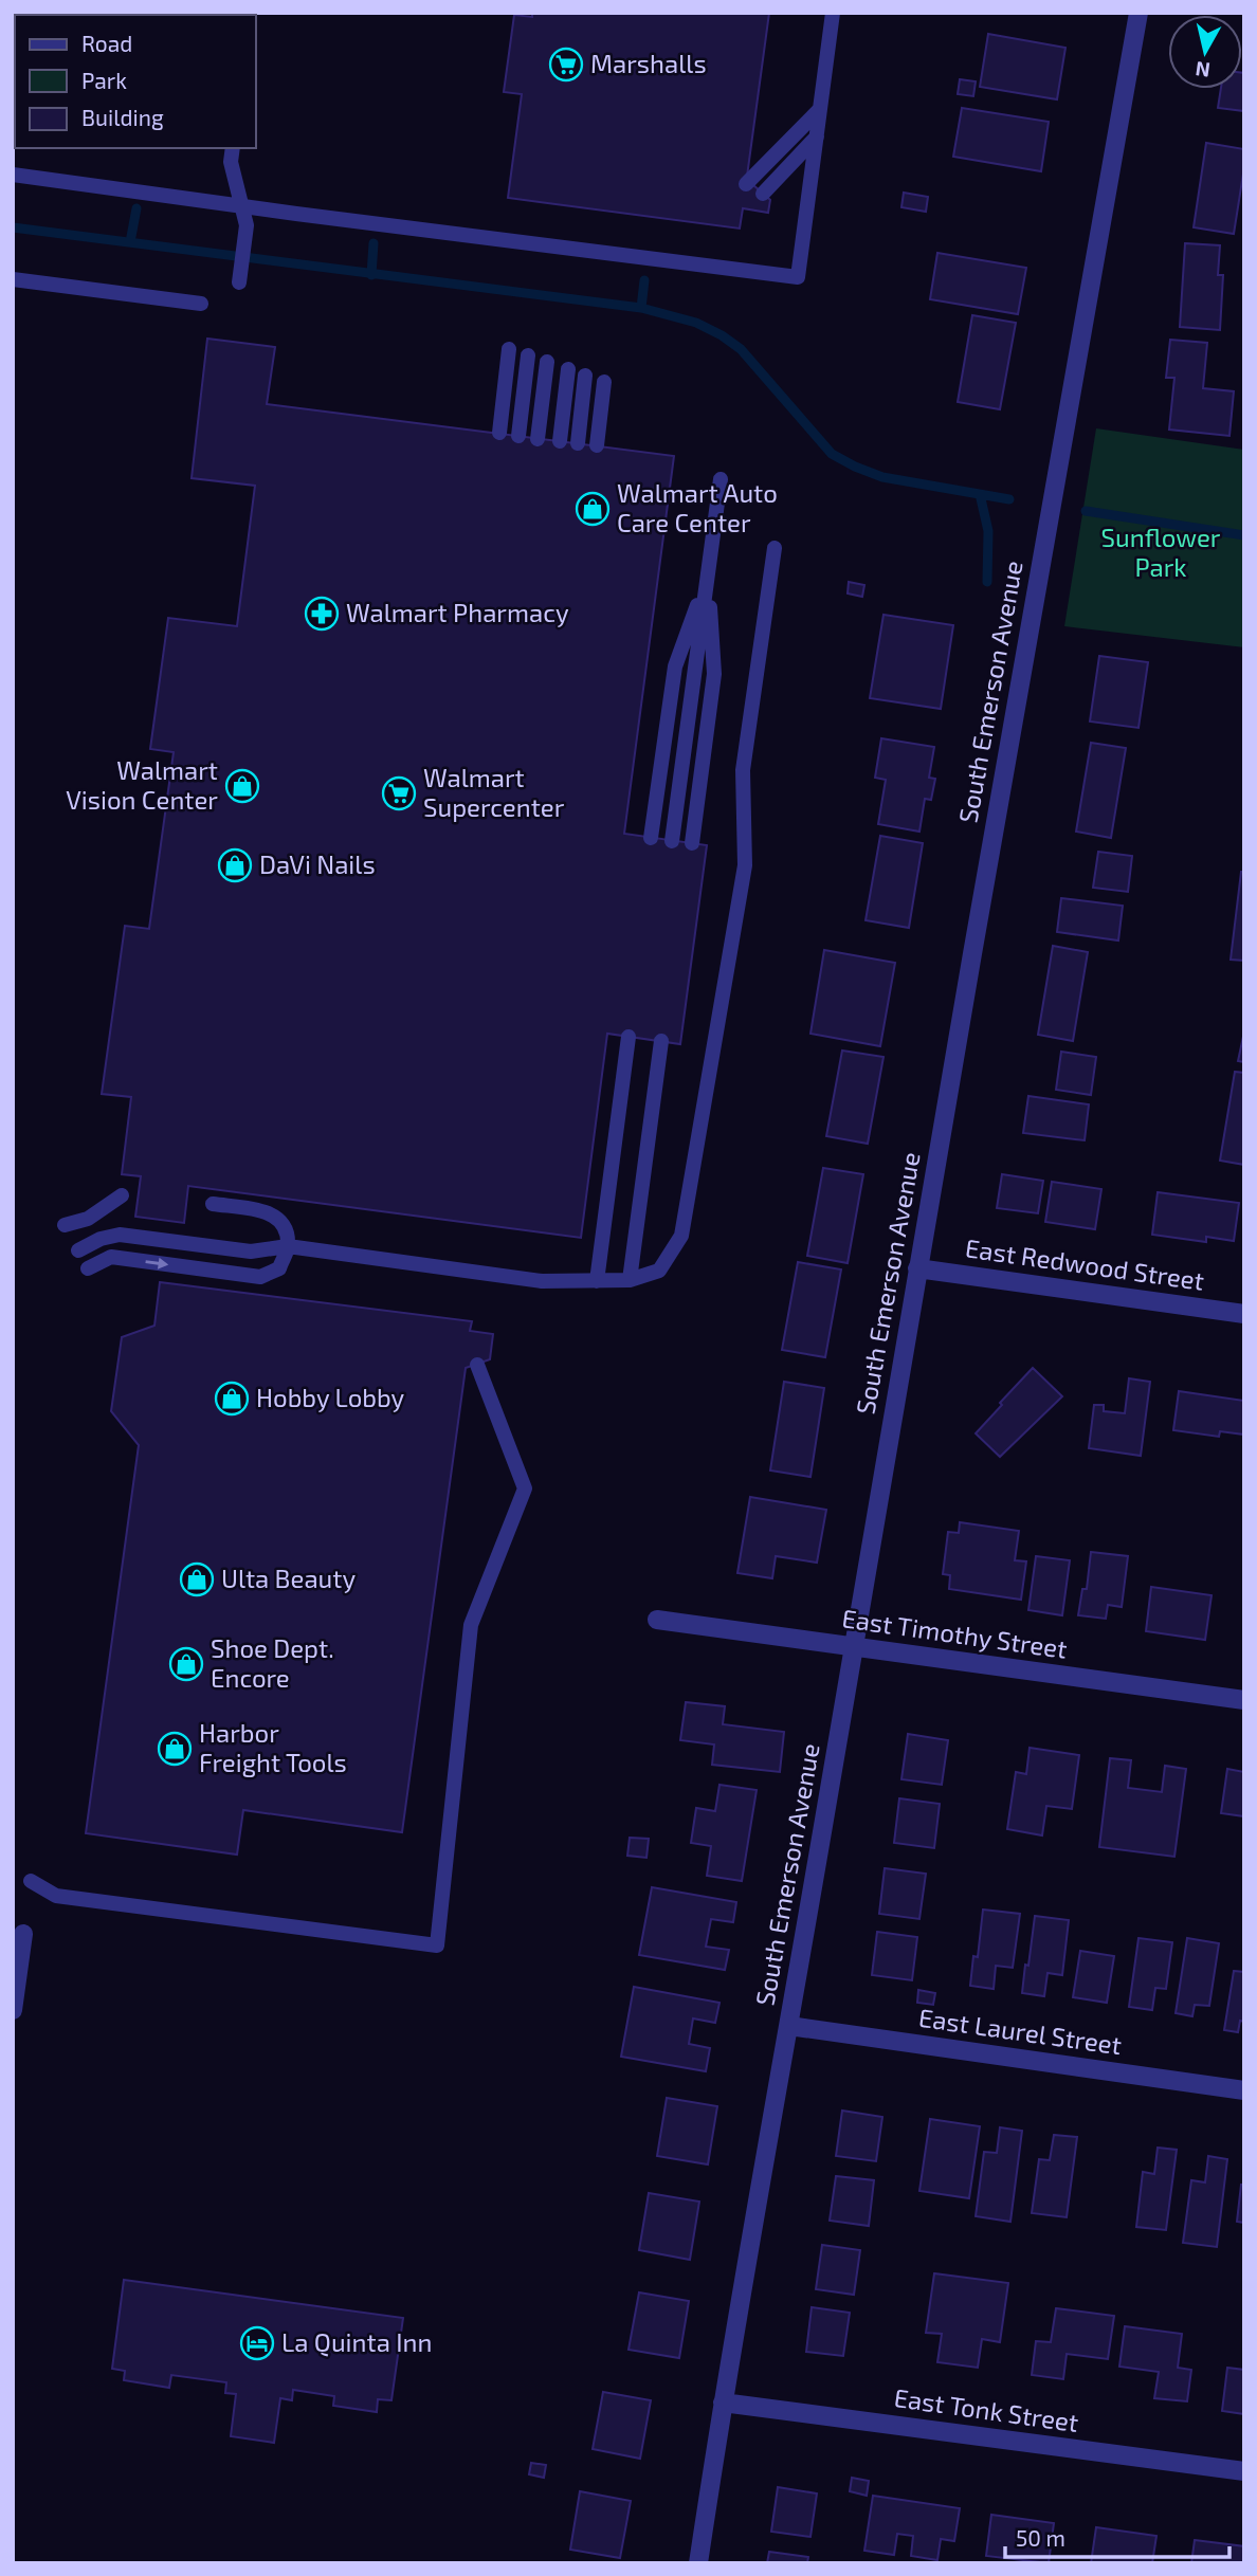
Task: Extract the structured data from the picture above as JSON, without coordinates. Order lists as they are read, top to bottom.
{
  "streets": {
    "street": [
      "South Emerson Avenue",
      "East Redwood Street",
      "East Timothy Street",
      "East Laurel Street",
      "East Tonk Street"
    ]
  },
  "crossings": [
    ["South Emerson Avenue", "East Redwood Street"],
    ["South Emerson Avenue", "East Timothy Street"],
    ["South Emerson Avenue", "East Laurel Street"],
    ["South Emerson Avenue", "East Tonk Street"]
  ],
  "parks": ["Sunflower Park"],
  "places": {
    "supermarket": ["Marshalls", "Walmart Supercenter"],
    "shop": [
      "Walmart Auto Care Center",
      "Walmart Vision Center",
      "DaVi Nails",
      "Hobby Lobby",
      "Ulta Beauty",
      "Shoe Dept. Encore",
      "Harbor Freight Tools"
    ],
    "pharmacy": ["Walmart Pharmacy"],
    "hotel": ["La Quinta Inn"]
  },
  "legend": ["Road", "Park", "Building"],
  "scale_bar": "50 m",
  "north": "bottom"
}
